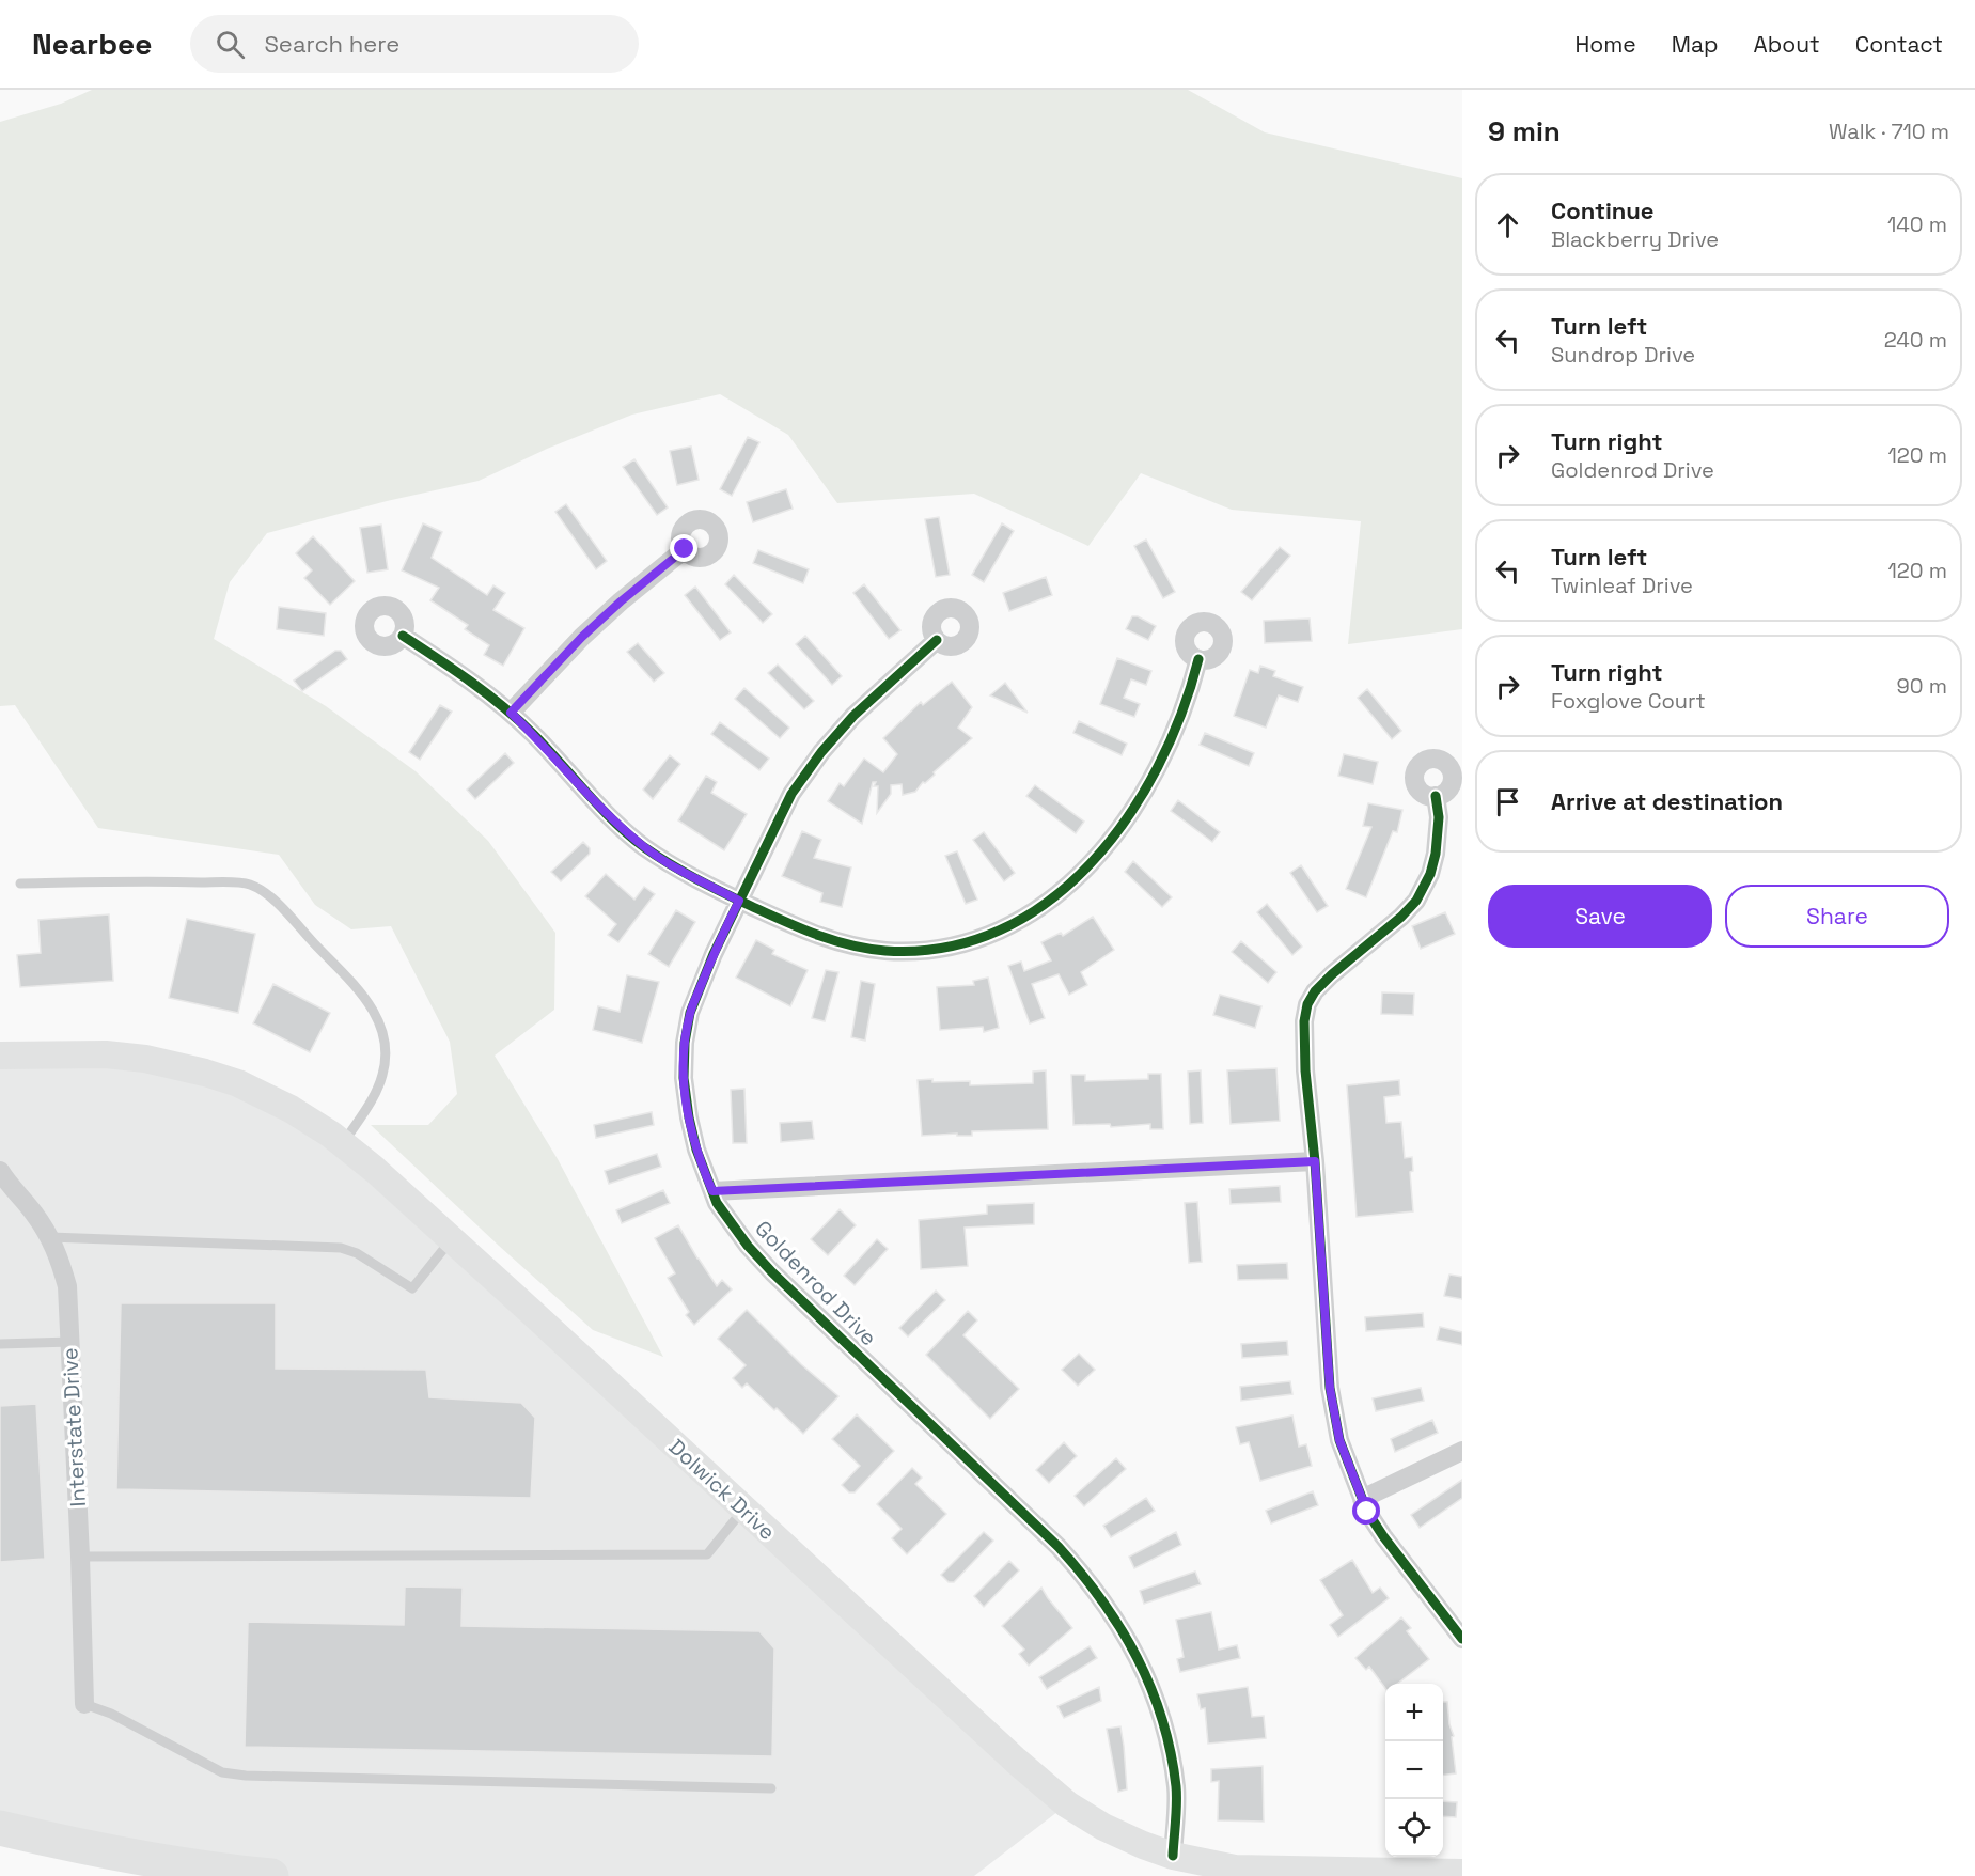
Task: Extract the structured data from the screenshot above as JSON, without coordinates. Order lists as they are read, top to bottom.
{
  "streets": {
    "main road": ["Dolwick Drive"],
    "street": ["Goldenrod Drive", "Interstate Drive"]
  },
  "crossings": [
    ["Goldenrod Drive", "Dolwick Drive"]
  ],
  "page": {
    "header": "Nearbee",
    "search": "Search here",
    "nav": [
      "Home",
      "Map",
      "About",
      "Contact"
    ],
    "heading": ["9 min", "Walk · 710 m"],
    "list": [
      ["Continue", "Blackberry Drive", "140 m"],
      ["Turn left", "Sundrop Drive", "240 m"],
      ["Turn right", "Goldenrod Drive", "120 m"],
      ["Turn left", "Twinleaf Drive", "120 m"],
      ["Turn right", "Foxglove Court", "90 m"],
      "Arrive at destination"
    ],
    "buttons": ["Save", "Share"],
    "map_buttons": ["+", "−"]
  }
}
